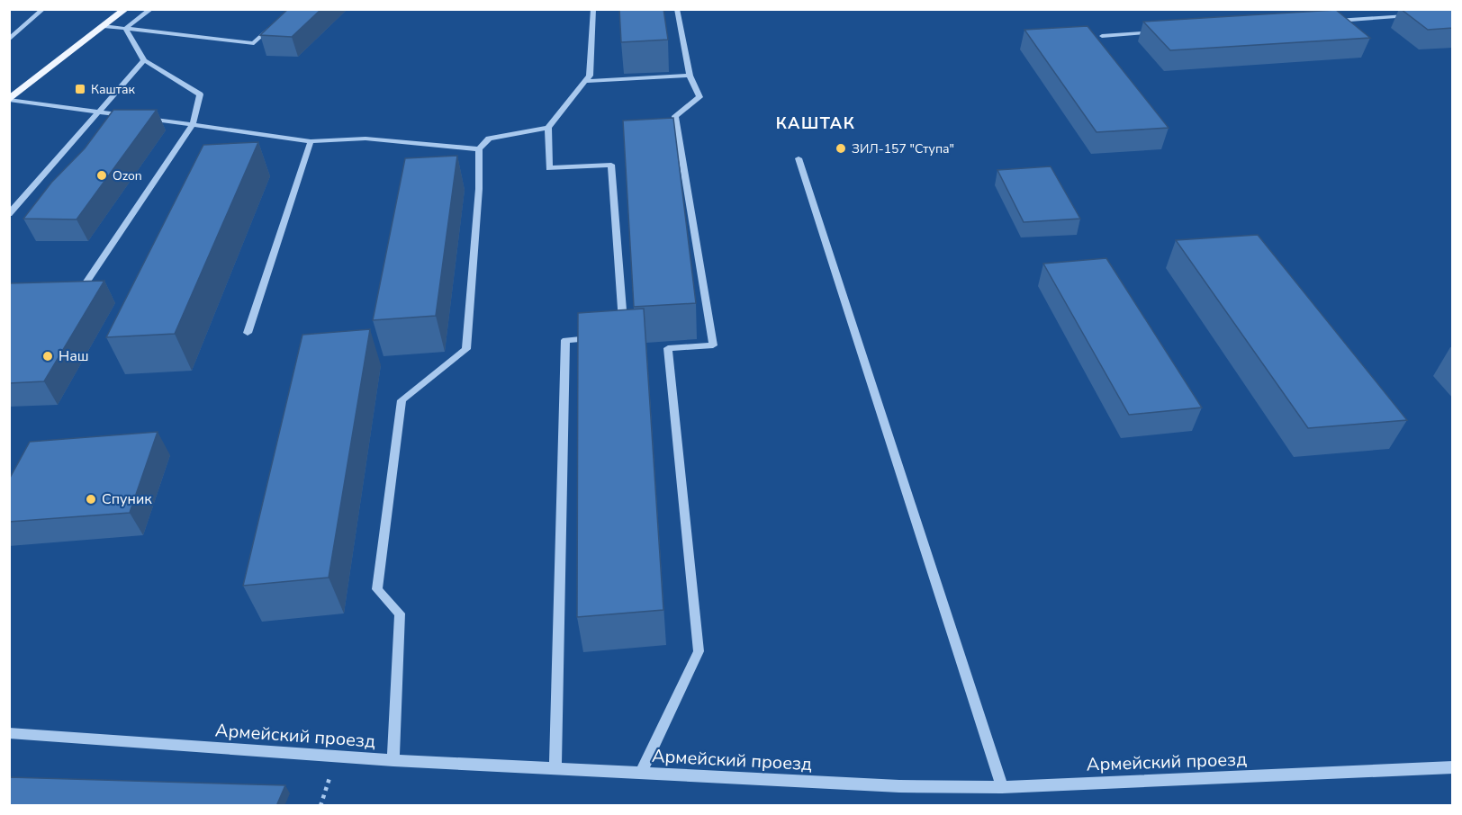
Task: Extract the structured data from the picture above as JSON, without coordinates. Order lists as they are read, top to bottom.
{
  "streets": {
    "street": ["Армейский проезд"]
  },
  "districts": ["КАШТАК"],
  "places": {
    "transit": ["Каштак"],
    "other": [
      "ЗИЛ-157 \"Ступа\"",
      "Ozon",
      "Наш",
      "Спуник"
    ]
  }
}
